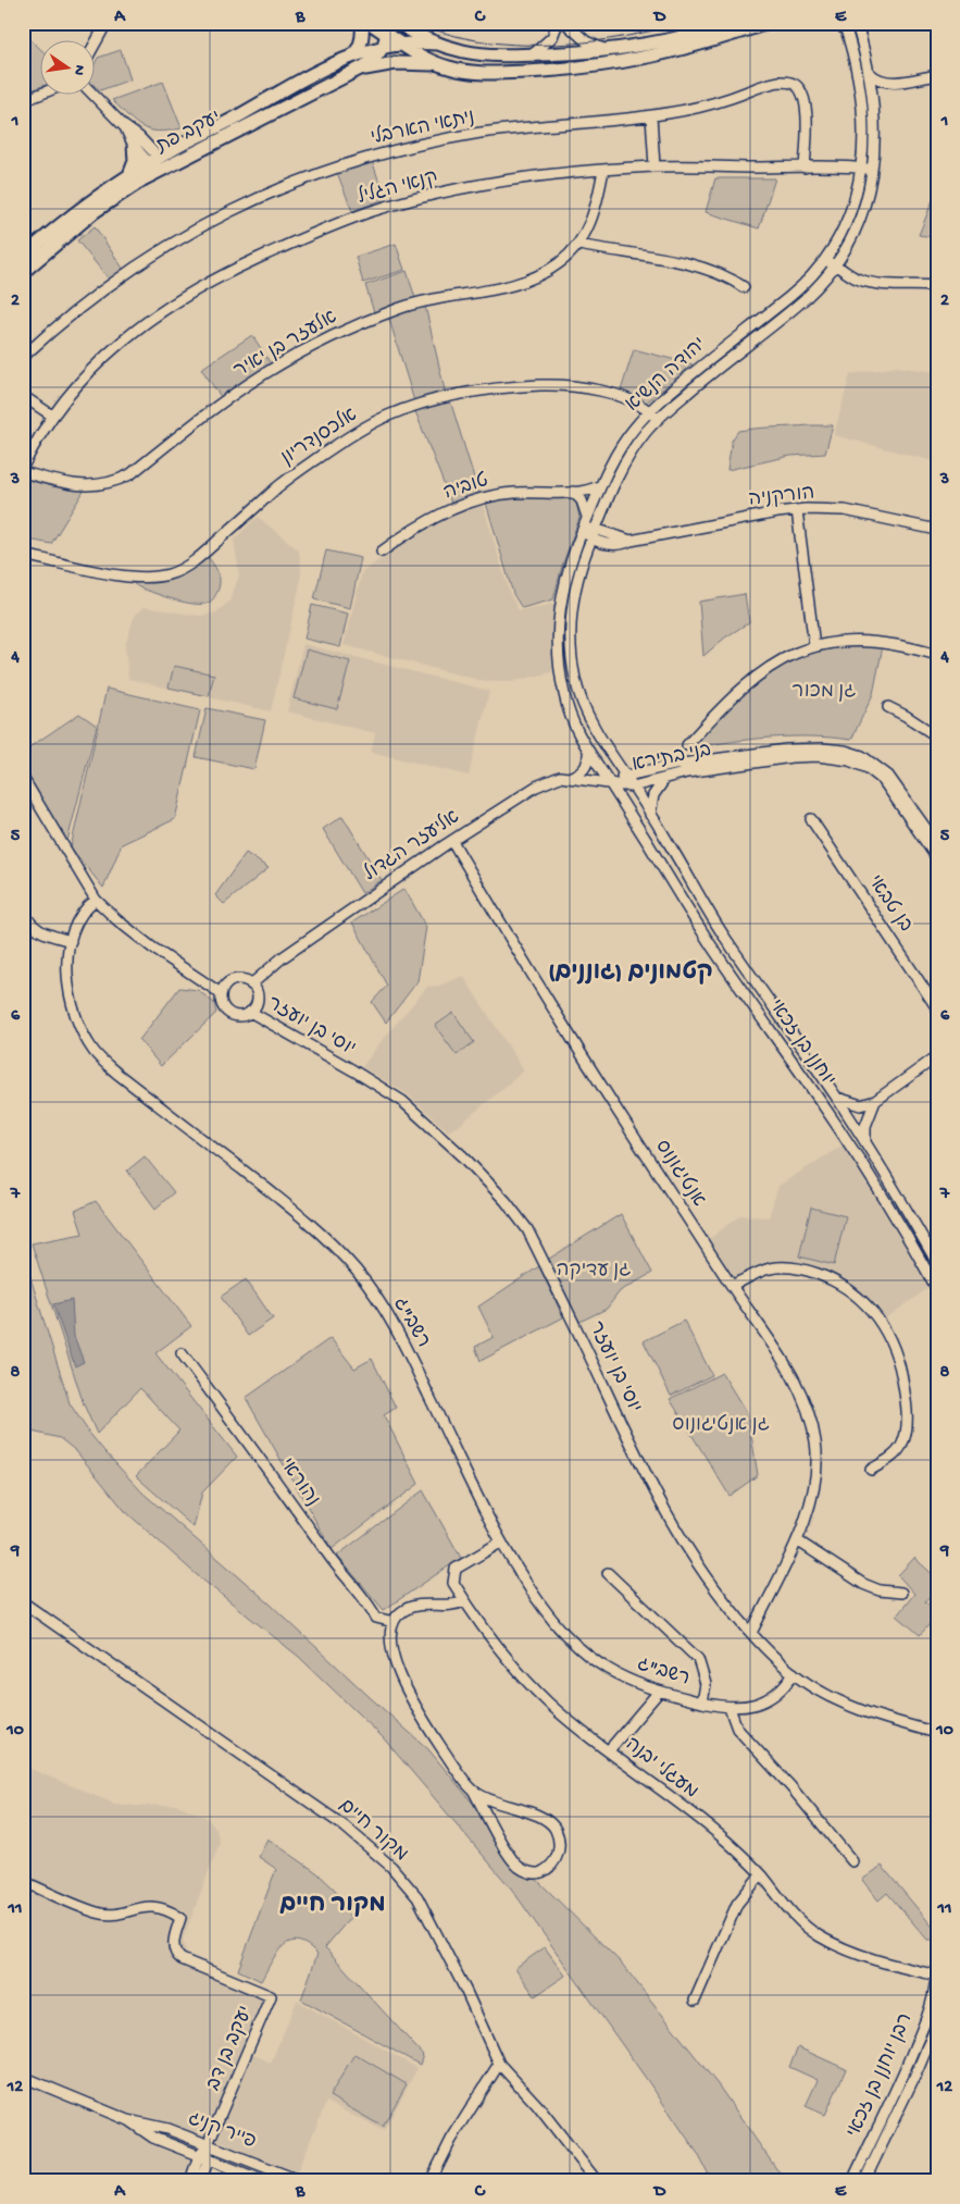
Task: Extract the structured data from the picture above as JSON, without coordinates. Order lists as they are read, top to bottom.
{
  "streets": {
    "main road": ["יעקב פת"],
    "street": [
      "ניתאי הארבלי",
      "קנאי הגליל",
      "אלעזר בן יאיר",
      "יהודה הנשיא",
      "אלכסנדריון",
      "טוביה",
      "הורקניה",
      "בני בתירא",
      "אליעזר הגדול",
      "בן טבאי",
      "יוסי בן יועזר",
      "יוחנן בן זכאי",
      "אנטיגונוס",
      "רשב\"ג",
      "נהוראי",
      "מעגלי יבנה",
      "מקור חיים",
      "יעקב בן דב",
      "רבן יוחנן בן זכאי",
      "פייר קניג"
    ]
  },
  "crossings": [
    ["ניתאי הארבלי", "קנאי הגליל"],
    ["קנאי הגליל", "אלעזר בן יאיר"],
    ["קנאי הגליל", "יהודה הנשיא"],
    ["יהודה הנשיא", "אלכסנדריון"],
    ["יהודה הנשיא", "טוביה"],
    ["יהודה הנשיא", "הורקניה"],
    ["יהודה הנשיא", "בני בתירא"],
    ["יהודה הנשיא", "אליעזר הגדול"],
    ["יהודה הנשיא", "יוחנן בן זכאי"],
    ["בני בתירא", "אליעזר הגדול"],
    ["בני בתירא", "יוחנן בן זכאי"],
    ["אליעזר הגדול", "יוסי בן יועזר"],
    ["אליעזר הגדול", "יוחנן בן זכאי"],
    ["אליעזר הגדול", "אנטיגונוס"],
    ["יוסי בן יועזר", "אנטיגונוס"],
    ["יוסי בן יועזר", "רשב\"ג"],
    ["רשב\"ג", "מעגלי יבנה"],
    ["מעגלי יבנה", "רבן יוחנן בן זכאי"],
    ["יעקב בן דב", "פייר קניג"]
  ],
  "districts": ["קטמונים (גוננים)", "מקור חיים"],
  "parks": ["גן מכור", "גן עדיקה", "גן אנטיגונוס"],
  "north": "right",
  "grid": {
    "columns": [
      "A",
      "B",
      "C",
      "D",
      "E"
    ],
    "rows": [
      "1",
      "2",
      "3",
      "4",
      "5",
      "6",
      "7",
      "8",
      "9",
      "10",
      "11",
      "12"
    ]
  }
}
